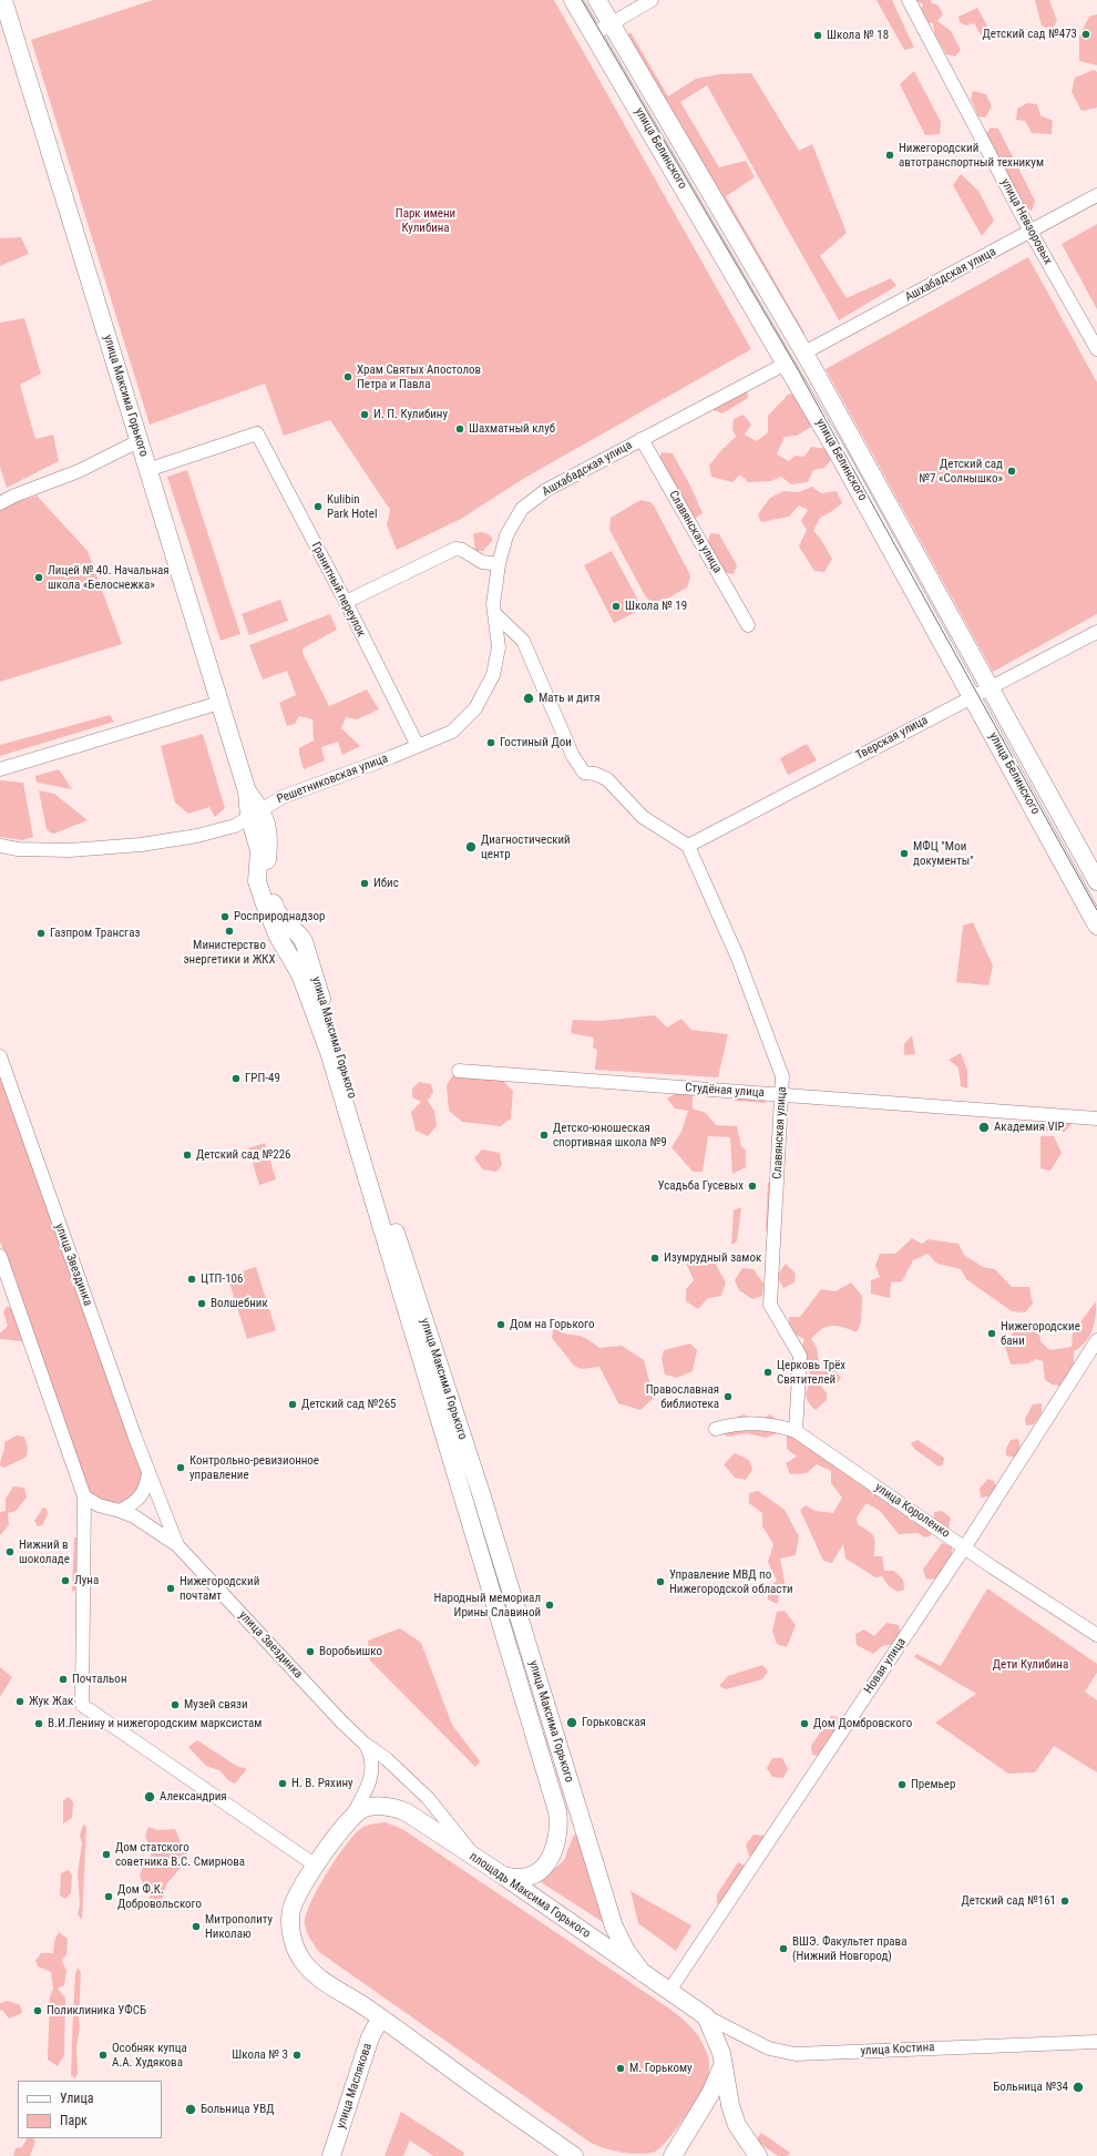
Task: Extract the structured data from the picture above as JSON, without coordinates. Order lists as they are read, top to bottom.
{
  "streets": {
    "main road": [
      "улица Белинского",
      "улица Максима Горького",
      "площадь Максима Горького",
      "улица Маслякова"
    ],
    "street": [
      "улица Невзоровых",
      "Ашхабадская улица",
      "Славянская улица",
      "Гранитный переулок",
      "Тверская улица",
      "Решетниковская улица",
      "Студёная улица",
      "улица Звездинка",
      "улица Короленко",
      "Новая улица",
      "улица Костина"
    ]
  },
  "crossings": [
    ["улица Белинского", "Ашхабадская улица"],
    ["улица Белинского", "Тверская улица"],
    ["улица Невзоровых", "Ашхабадская улица"],
    ["Ашхабадская улица", "Славянская улица"],
    ["Ашхабадская улица", "Гранитный переулок"],
    ["Ашхабадская улица", "Решетниковская улица"],
    ["улица Максима Горького", "Гранитный переулок"],
    ["улица Максима Горького", "Решетниковская улица"],
    ["улица Максима Горького", "площадь Максима Горького"],
    ["Славянская улица", "Тверская улица"],
    ["Славянская улица", "Студёная улица"],
    ["Славянская улица", "улица Короленко"],
    ["Гранитный переулок", "Решетниковская улица"],
    ["улица Звездинка", "площадь Максима Горького"],
    ["улица Короленко", "Новая улица"],
    ["Новая улица", "площадь Максима Горького"],
    ["площадь Максима Горького", "улица Костина"],
    ["площадь Максима Горького", "улица Маслякова"]
  ],
  "parks": ["Парк имени Кулибина", "Дети Кулибина"],
  "places": [
    "Детский сад №473",
    "Школа № 18",
    "Нижегородский автотранспортный техникум",
    "Храм Святых Апостолов Петра и Павла",
    "И. П. Кулибину",
    "Шахматный клуб",
    "Детский сад №7 «Солнышко»",
    "Kulibin Park Hotel",
    "Лицей № 40. Начальная школа «Белоснежка»",
    "Школа № 19",
    "Мать и дитя",
    "Гостиный Дои",
    "Диагностический центр",
    "МФЦ \"Мои документы\"",
    "Ибис",
    "Росприроднадзор",
    "Министерство энергетики и ЖКХ",
    "Газпром Трансгаз",
    "ГРП-49",
    "Академия VIP",
    "Детско-юношеская спортивная школа №9",
    "Детский сад №226",
    "Усадьба Гусевых",
    "Изумрудный замок",
    "ЦТП-106",
    "Волшебник",
    "Дом на Горького",
    "Нижегородские бани",
    "Церковь Трёх Святителей",
    "Православная библиотека",
    "Детский сад №265",
    "Контрольно-ревизионное управление",
    "Нижний в шоколаде",
    "Луна",
    "Управление МВД по Нижегородской области",
    "Нижегородский почтамт",
    "Народный мемориал Ирины Славиной",
    "Воробьишко",
    "Почтальон",
    "Жук Жак",
    "Музей связи",
    "Горьковская",
    "В.И.Ленину и нижегородским марксистам",
    "Дом Домбровского",
    "Н. В. Ряхину",
    "Премьер",
    "Александрия",
    "Дом статского советника В.С. Смирнова",
    "Дом Ф.К. Добровольского",
    "Детский сад №161",
    "Митрополиту Николаю",
    "ВШЭ. Факультет права (Нижний Новгород)",
    "Поликлиника УФСБ",
    "Особняк купца А.А. Худякова",
    "Школа № 3",
    "М. Горькому",
    "Больница №34",
    "Больница УВД"
  ],
  "legend": ["Улица", "Парк"]
}
